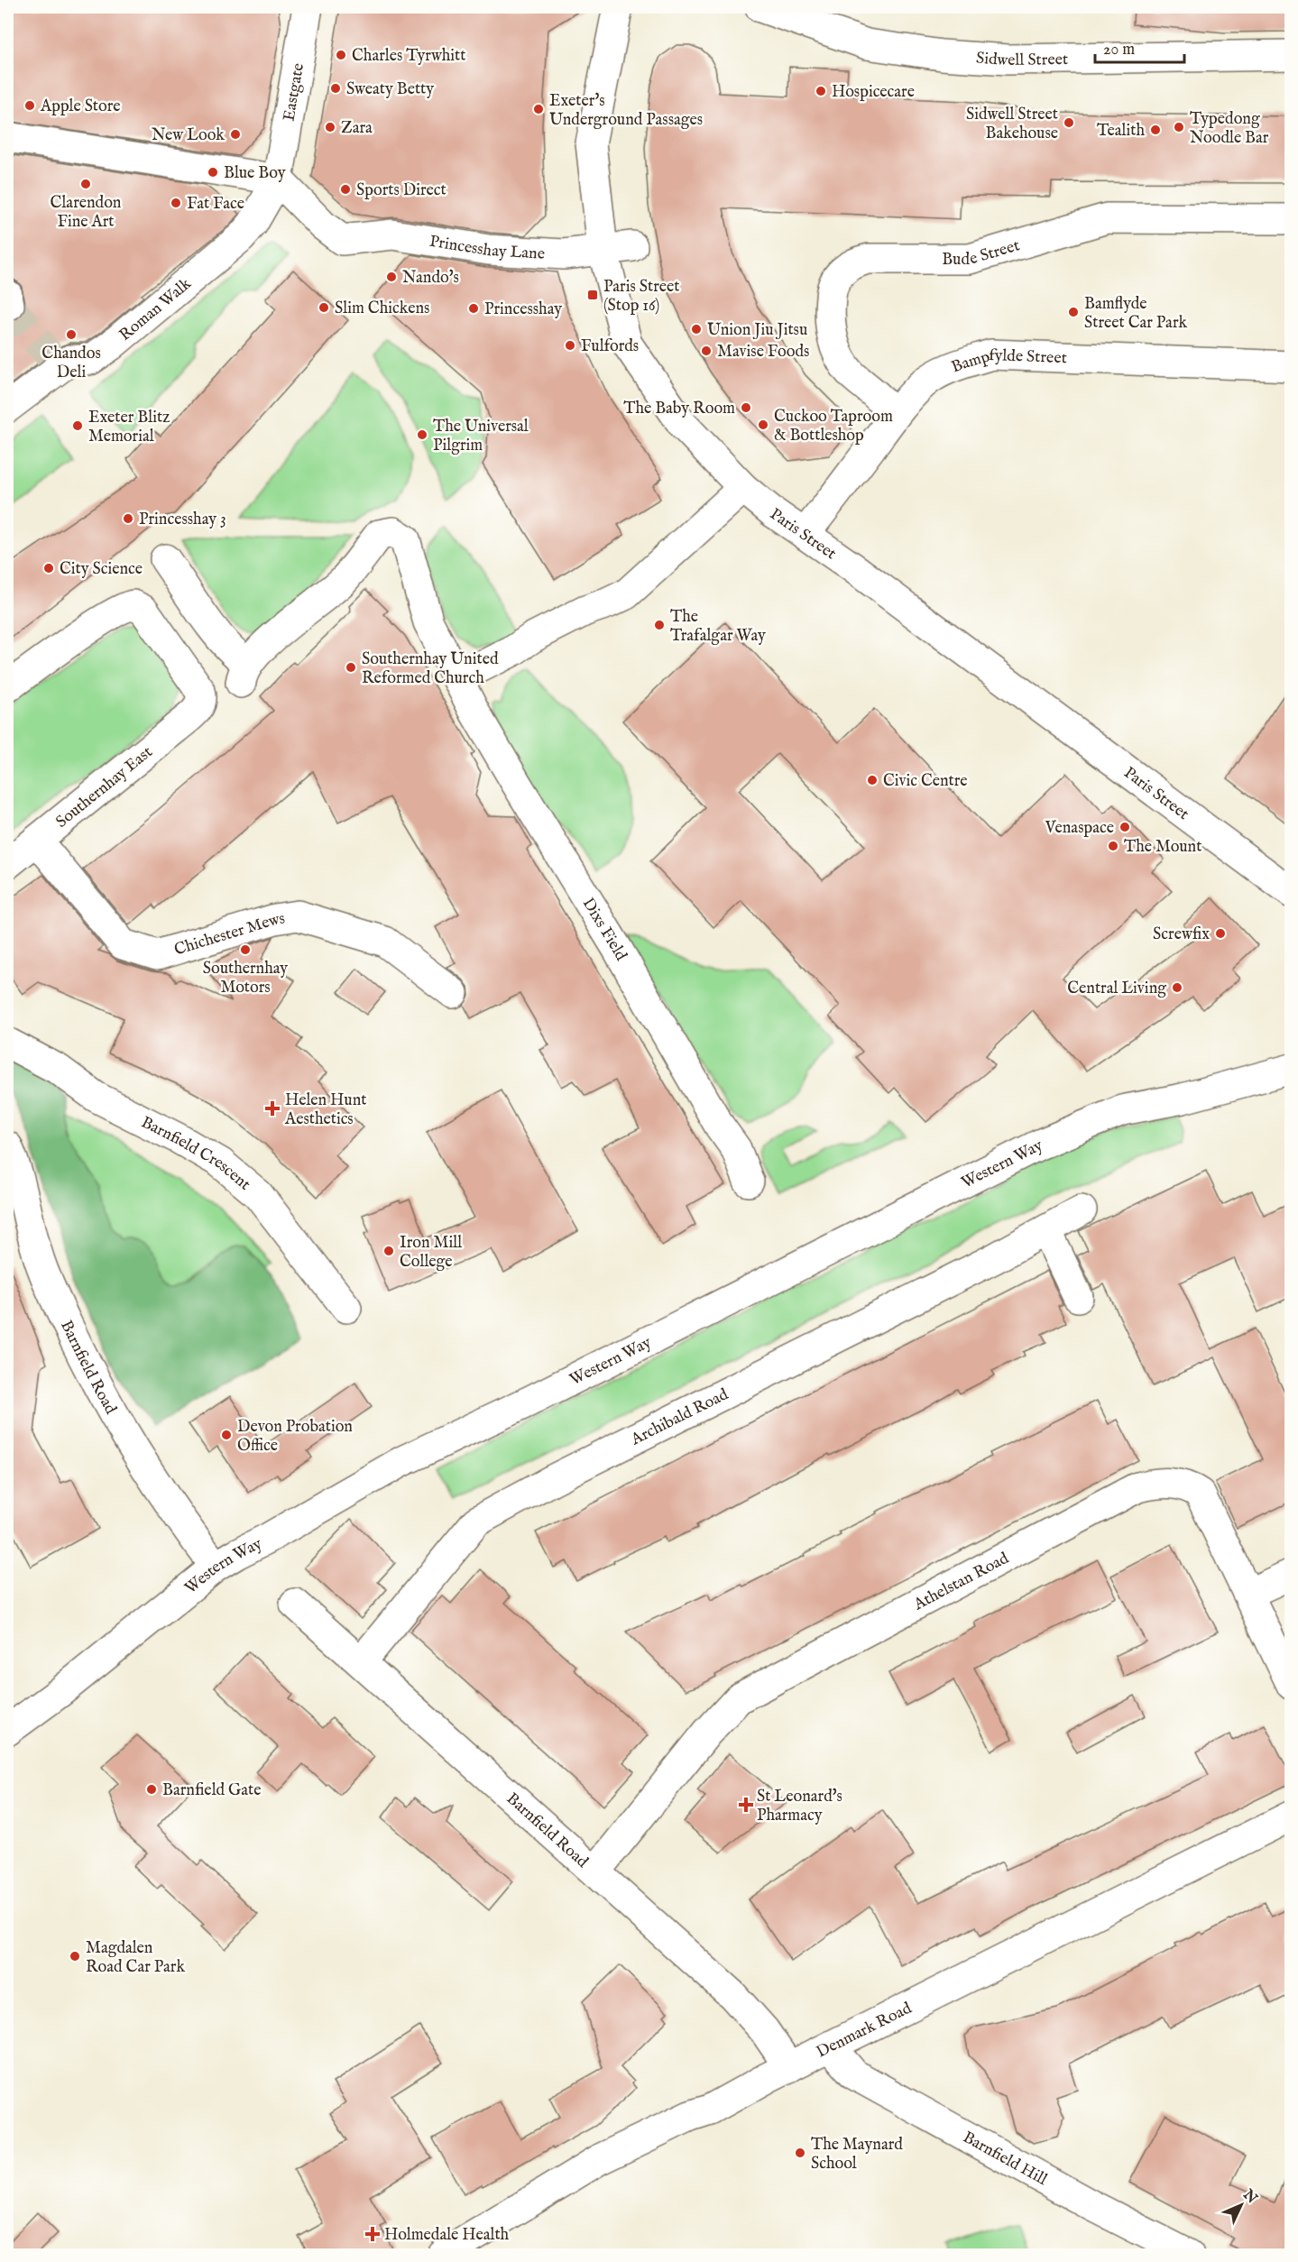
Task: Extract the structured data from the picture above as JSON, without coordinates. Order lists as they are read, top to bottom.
{
  "streets": {
    "street": [
      "Sidwell Street",
      "Eastgate",
      "Princesshay Lane",
      "Bude Street",
      "Roman Walk",
      "Bampfylde Street",
      "Paris Street",
      "Southernhay East",
      "Dixs Field",
      "Chichester Mews",
      "Barnfield Crescent",
      "Western Way",
      "Barnfield Road",
      "Archibald Road",
      "Athelstan Road",
      "Denmark Road",
      "Barnfield Hill"
    ]
  },
  "crossings": [
    ["Eastgate", "Princesshay Lane"],
    ["Eastgate", "Roman Walk"],
    ["Princesshay Lane", "Roman Walk"],
    ["Princesshay Lane", "Paris Street"],
    ["Bude Street", "Bampfylde Street"],
    ["Bampfylde Street", "Paris Street"],
    ["Southernhay East", "Chichester Mews"],
    ["Western Way", "Barnfield Road"],
    ["Barnfield Road", "Archibald Road"],
    ["Barnfield Road", "Athelstan Road"],
    ["Barnfield Road", "Denmark Road"],
    ["Denmark Road", "Barnfield Hill"]
  ],
  "places": {
    "other": [
      "Charles Tyrwhitt",
      "Sweaty Betty",
      "Hospicecare",
      "Apple Store",
      "Exeter's Underground Passages",
      "Sidwell Street Bakehouse",
      "Zara",
      "Typedong Noodle Bar",
      "Tealith",
      "New Look",
      "Blue Boy",
      "Clarendon Fine Art",
      "Sports Direct",
      "Fat Face",
      "Nando's",
      "Slim Chickens",
      "Princesshay",
      "Bamflyde Street Car Park",
      "Union Jiu Jitsu",
      "Chandos Deli",
      "Fulfords",
      "Mavise Foods",
      "The Baby Room",
      "Cuckoo Taproom & Bottleshop",
      "Exeter Blitz Memorial",
      "The Universal Pilgrim",
      "Princesshay 3",
      "City Science",
      "The Trafalgar Way",
      "Southernhay United Reformed Church",
      "Civic Centre",
      "Venaspace",
      "The Mount",
      "Screwfix",
      "Southernhay Motors",
      "Central Living",
      "Iron Mill College",
      "Devon Probation Office",
      "Barnfield Gate",
      "Magdalen Road Car Park",
      "The Maynard School"
    ],
    "transit": ["Paris Street (Stop 16)"],
    "health": ["Helen Hunt Aesthetics", "St Leonard's Pharmacy", "Holmedale Health"]
  },
  "scale_bar": "20 m",
  "north": "top right"
}
